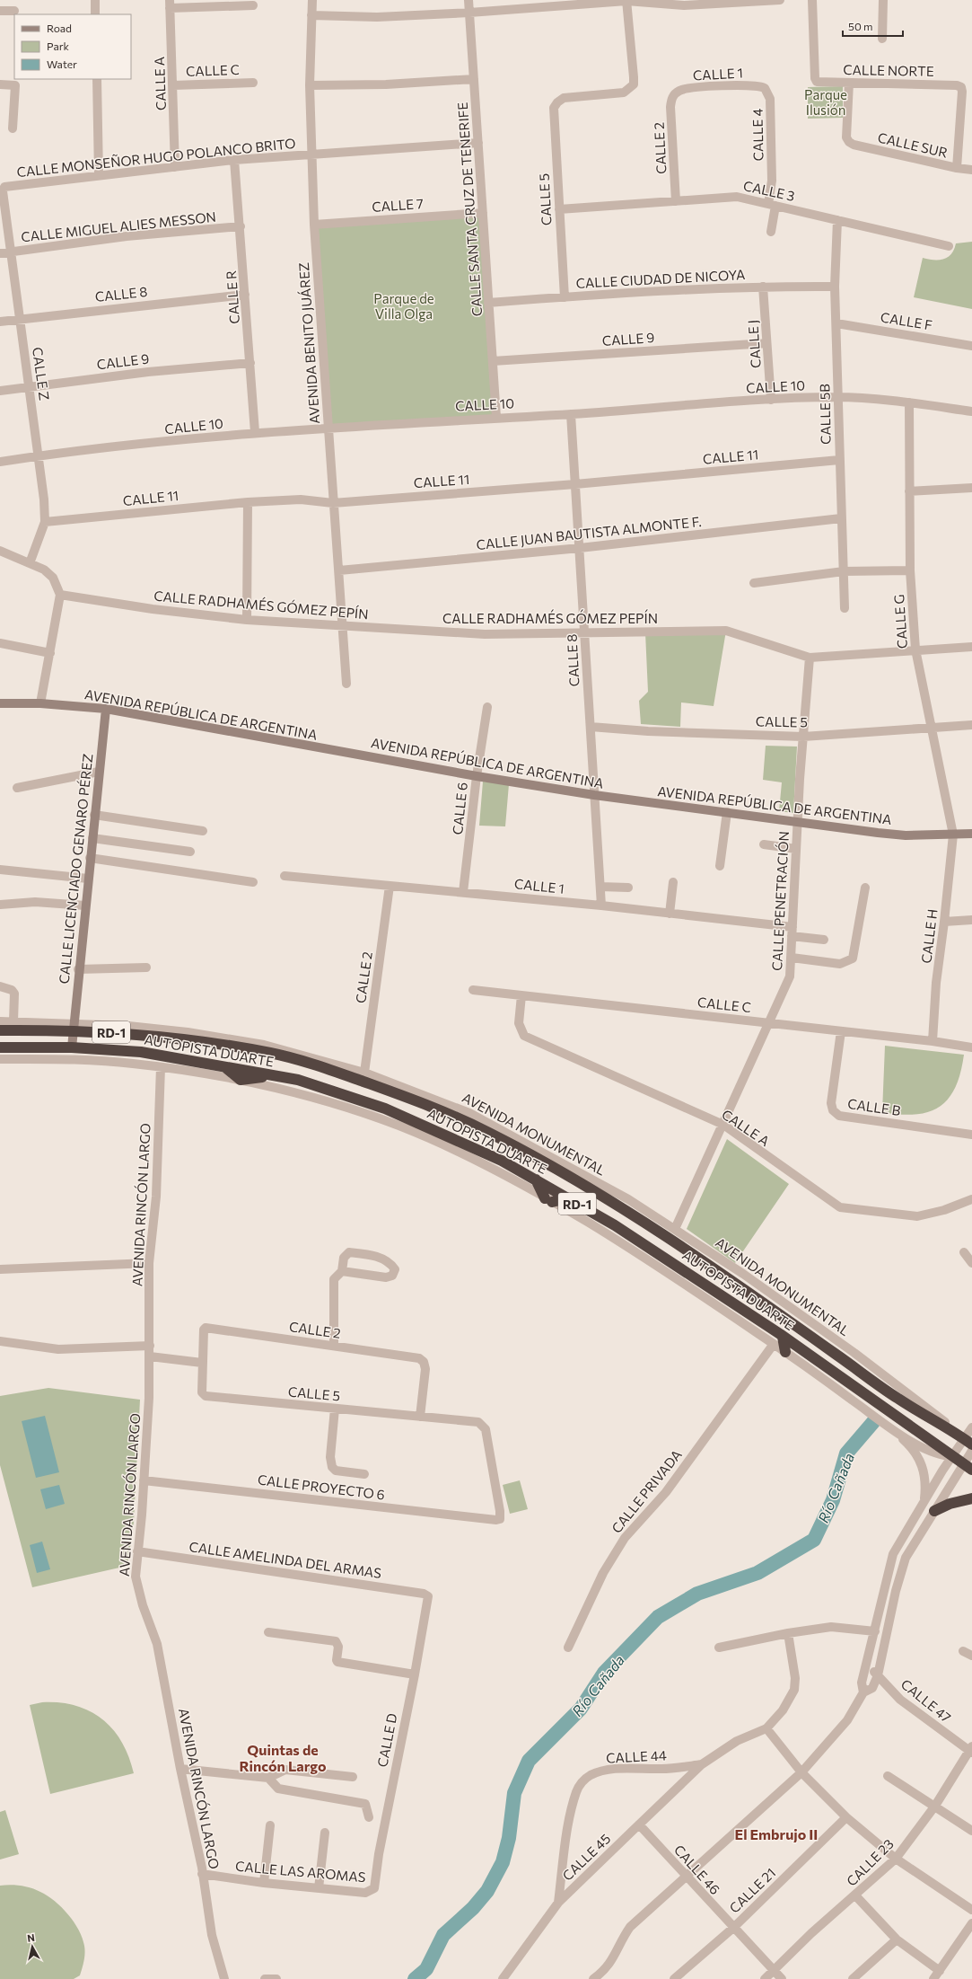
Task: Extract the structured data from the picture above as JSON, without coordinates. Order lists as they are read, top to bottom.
{
  "streets": {
    "highway": ["RD-1", "AUTOPISTA DUARTE"],
    "main road": ["AVENIDA REPÚBLICA DE ARGENTINA", "CALLE LICENCIADO GENARO PÉREZ"],
    "street": [
      "CALLE C",
      "CALLE NORTE",
      "CALLE 1",
      "CALLE A",
      "CALLE 4",
      "CALLE SUR",
      "CALLE 2",
      "CALLE MONSEÑOR HUGO POLANCO BRITO",
      "CALLE 3",
      "CALLE 5",
      "CALLE 7",
      "CALLE SANTA CRUZ DE TENERIFE",
      "CALLE MIGUEL ALIES MESSON",
      "CALLE CIUDAD DE NICOYA",
      "CALLE 8",
      "CALLE R",
      "CALLE F",
      "CALLE 9",
      "AVENIDA BENITO JUÁREZ",
      "CALLE J",
      "CALLE Z",
      "CALLE 10",
      "CALLE 5B",
      "CALLE 11",
      "CALLE JUAN BAUTISTA ALMONTE F.",
      "CALLE RADHAMÉS GÓMEZ PEPÍN",
      "CALLE G",
      "CALLE 6",
      "CALLE PENETRACIÓN",
      "CALLE H",
      "CALLE B",
      "AVENIDA MONUMENTAL",
      "AVENIDA RINCÓN LARGO",
      "CALLE PROYECTO 6",
      "CALLE PRIVADA",
      "CALLE AMELINDA DEL ARMAS",
      "CALLE 47",
      "CALLE D",
      "CALLE 44",
      "CALLE 45",
      "CALLE 23",
      "CALLE 46",
      "CALLE LAS AROMAS",
      "CALLE 21"
    ]
  },
  "crossings": [
    ["CALLE C", "CALLE A"],
    ["CALLE C", "CALLE PENETRACIÓN"],
    ["CALLE C", "CALLE H"],
    ["CALLE C", "CALLE B"],
    ["CALLE NORTE", "CALLE SUR"],
    ["CALLE 1", "CALLE 4"],
    ["CALLE 1", "CALLE 2"],
    ["CALLE 1", "CALLE 8"],
    ["CALLE 1", "CALLE 6"],
    ["CALLE 1", "CALLE PENETRACIÓN"],
    ["CALLE A", "CALLE MONSEÑOR HUGO POLANCO BRITO"],
    ["CALLE A", "CALLE PENETRACIÓN"],
    ["CALLE 4", "CALLE 3"],
    ["CALLE 2", "CALLE 3"],
    ["CALLE 2", "CALLE 5"],
    ["CALLE 2", "AVENIDA MONUMENTAL"],
    ["CALLE MONSEÑOR HUGO POLANCO BRITO", "CALLE SANTA CRUZ DE TENERIFE"],
    ["CALLE MONSEÑOR HUGO POLANCO BRITO", "CALLE R"],
    ["CALLE MONSEÑOR HUGO POLANCO BRITO", "AVENIDA BENITO JUÁREZ"],
    ["CALLE MONSEÑOR HUGO POLANCO BRITO", "CALLE Z"],
    ["CALLE 3", "CALLE 5"],
    ["CALLE 3", "CALLE 5B"],
    ["CALLE 5", "CALLE CIUDAD DE NICOYA"],
    ["CALLE 5", "CALLE 8"],
    ["CALLE 5", "CALLE G"],
    ["CALLE 5", "CALLE PENETRACIÓN"],
    ["CALLE 5", "CALLE PROYECTO 6"],
    ["CALLE 7", "CALLE SANTA CRUZ DE TENERIFE"],
    ["CALLE 7", "AVENIDA BENITO JUÁREZ"],
    ["CALLE SANTA CRUZ DE TENERIFE", "CALLE CIUDAD DE NICOYA"],
    ["CALLE SANTA CRUZ DE TENERIFE", "CALLE 9"],
    ["CALLE SANTA CRUZ DE TENERIFE", "CALLE 10"],
    ["CALLE MIGUEL ALIES MESSON", "CALLE R"],
    ["CALLE MIGUEL ALIES MESSON", "CALLE Z"],
    ["CALLE CIUDAD DE NICOYA", "CALLE J"],
    ["CALLE CIUDAD DE NICOYA", "CALLE 5B"],
    ["CALLE 8", "CALLE R"],
    ["CALLE 8", "CALLE Z"],
    ["CALLE 8", "CALLE 10"],
    ["CALLE 8", "CALLE 11"],
    ["CALLE 8", "CALLE JUAN BAUTISTA ALMONTE F."],
    ["CALLE 8", "CALLE RADHAMÉS GÓMEZ PEPÍN"],
    ["CALLE 8", "AVENIDA REPÚBLICA DE ARGENTINA"],
    ["CALLE R", "CALLE 9"],
    ["CALLE R", "CALLE 10"],
    ["CALLE F", "CALLE 5B"],
    ["CALLE 9", "CALLE J"],
    ["CALLE 9", "CALLE Z"],
    ["AVENIDA BENITO JUÁREZ", "CALLE 10"],
    ["AVENIDA BENITO JUÁREZ", "CALLE 11"],
    ["AVENIDA BENITO JUÁREZ", "CALLE JUAN BAUTISTA ALMONTE F."],
    ["AVENIDA BENITO JUÁREZ", "CALLE RADHAMÉS GÓMEZ PEPÍN"],
    ["CALLE J", "CALLE 10"],
    ["CALLE Z", "CALLE 10"],
    ["CALLE Z", "CALLE 11"],
    ["CALLE 10", "CALLE 5B"],
    ["CALLE 10", "CALLE G"],
    ["CALLE 5B", "CALLE 11"],
    ["CALLE 5B", "CALLE JUAN BAUTISTA ALMONTE F."],
    ["CALLE RADHAMÉS GÓMEZ PEPÍN", "CALLE G"],
    ["CALLE RADHAMÉS GÓMEZ PEPÍN", "CALLE PENETRACIÓN"],
    ["CALLE G", "AVENIDA REPÚBLICA DE ARGENTINA"],
    ["CALLE G", "CALLE H"],
    ["AVENIDA REPÚBLICA DE ARGENTINA", "CALLE 6"],
    ["AVENIDA REPÚBLICA DE ARGENTINA", "CALLE LICENCIADO GENARO PÉREZ"],
    ["AVENIDA REPÚBLICA DE ARGENTINA", "CALLE PENETRACIÓN"],
    ["AVENIDA REPÚBLICA DE ARGENTINA", "CALLE H"],
    ["CALLE LICENCIADO GENARO PÉREZ", "AUTOPISTA DUARTE"],
    ["CALLE LICENCIADO GENARO PÉREZ", "AVENIDA MONUMENTAL"],
    ["CALLE PENETRACIÓN", "AVENIDA MONUMENTAL"],
    ["AUTOPISTA DUARTE", "AVENIDA MONUMENTAL"],
    ["AVENIDA RINCÓN LARGO", "CALLE PROYECTO 6"],
    ["AVENIDA RINCÓN LARGO", "CALLE AMELINDA DEL ARMAS"],
    ["AVENIDA RINCÓN LARGO", "CALLE LAS AROMAS"],
    ["CALLE AMELINDA DEL ARMAS", "CALLE D"],
    ["CALLE 47", "CALLE 23"],
    ["CALLE D", "CALLE LAS AROMAS"],
    ["CALLE 44", "CALLE 45"],
    ["CALLE 45", "CALLE 46"],
    ["CALLE 23", "CALLE 46"],
    ["CALLE 46", "CALLE 21"]
  ],
  "districts": ["Quintas de Rincón Largo", "El Embrujo II"],
  "water": ["Río Cañada"],
  "parks": ["Parque Ilusión", "Parque de Villa Olga"],
  "legend": ["Road", "Park", "Water"],
  "scale_bar": "50 m",
  "north": "top"
}
